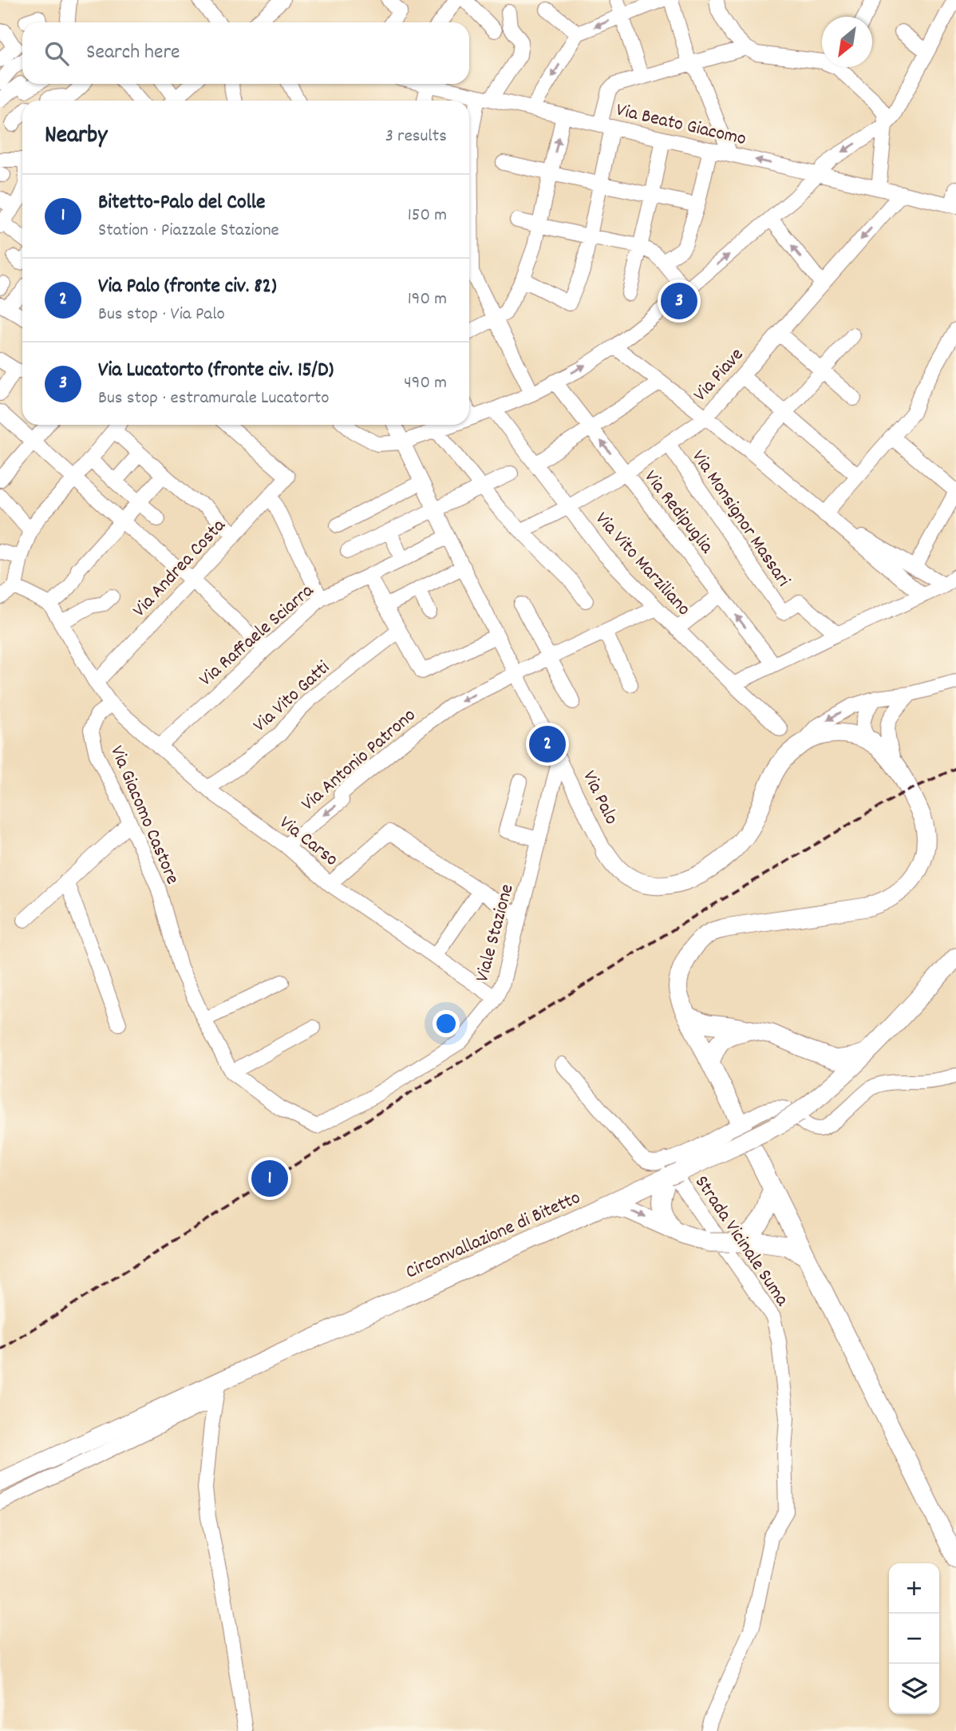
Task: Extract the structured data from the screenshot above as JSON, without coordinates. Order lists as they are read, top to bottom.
{
  "streets": {
    "main road": ["Via Palo", "Circonvallazione di Bitetto"],
    "street": [
      "Via Beato Giacomo",
      "Via Piave",
      "Via Redipuglia",
      "Via Monsignor Massari",
      "Via Vito Marziliano",
      "Via Andrea Costa",
      "Via Raffaele Sciarra",
      "Via Vito Gatti",
      "Via Antonio Patrono",
      "Via Giacomo Castore",
      "Via Carso",
      "Viale Stazione",
      "Strada Vicinale Suma"
    ]
  },
  "crossings": [
    ["Via Beato Giacomo", "Via Piave"],
    ["Via Piave", "Via Redipuglia"],
    ["Via Piave", "Via Monsignor Massari"],
    ["Via Piave", "Via Vito Marziliano"],
    ["Via Vito Marziliano", "Via Antonio Patrono"],
    ["Via Raffaele Sciarra", "Via Palo"],
    ["Via Raffaele Sciarra", "Via Carso"],
    ["Via Vito Gatti", "Via Carso"],
    ["Via Antonio Patrono", "Via Palo"],
    ["Via Antonio Patrono", "Via Carso"],
    ["Via Palo", "Viale Stazione"],
    ["Via Giacomo Castore", "Via Carso"],
    ["Via Giacomo Castore", "Viale Stazione"],
    ["Via Carso", "Viale Stazione"],
    ["Circonvallazione di Bitetto", "Strada Vicinale Suma"]
  ],
  "one_way": ["Via Antonio Patrono"],
  "north": "bottom left",
  "page": {
    "search": "Search here",
    "heading": ["Nearby", "3 results"],
    "list": [
      {
        "mark": "1",
        "name": "Bitetto-Palo del Colle",
        "note": "Station · Piazzale Stazione",
        "value": "150 m"
      },
      {
        "mark": "2",
        "name": "Via Palo (fronte civ. 82)",
        "note": "Bus stop · Via Palo",
        "value": "190 m"
      },
      {
        "mark": "3",
        "name": "Via Lucatorto (fronte civ. 15/D)",
        "note": "Bus stop · estramurale Lucatorto",
        "value": "490 m"
      }
    ],
    "pins": ["3", "2", "1"],
    "map_buttons": ["+", "−"]
  }
}
